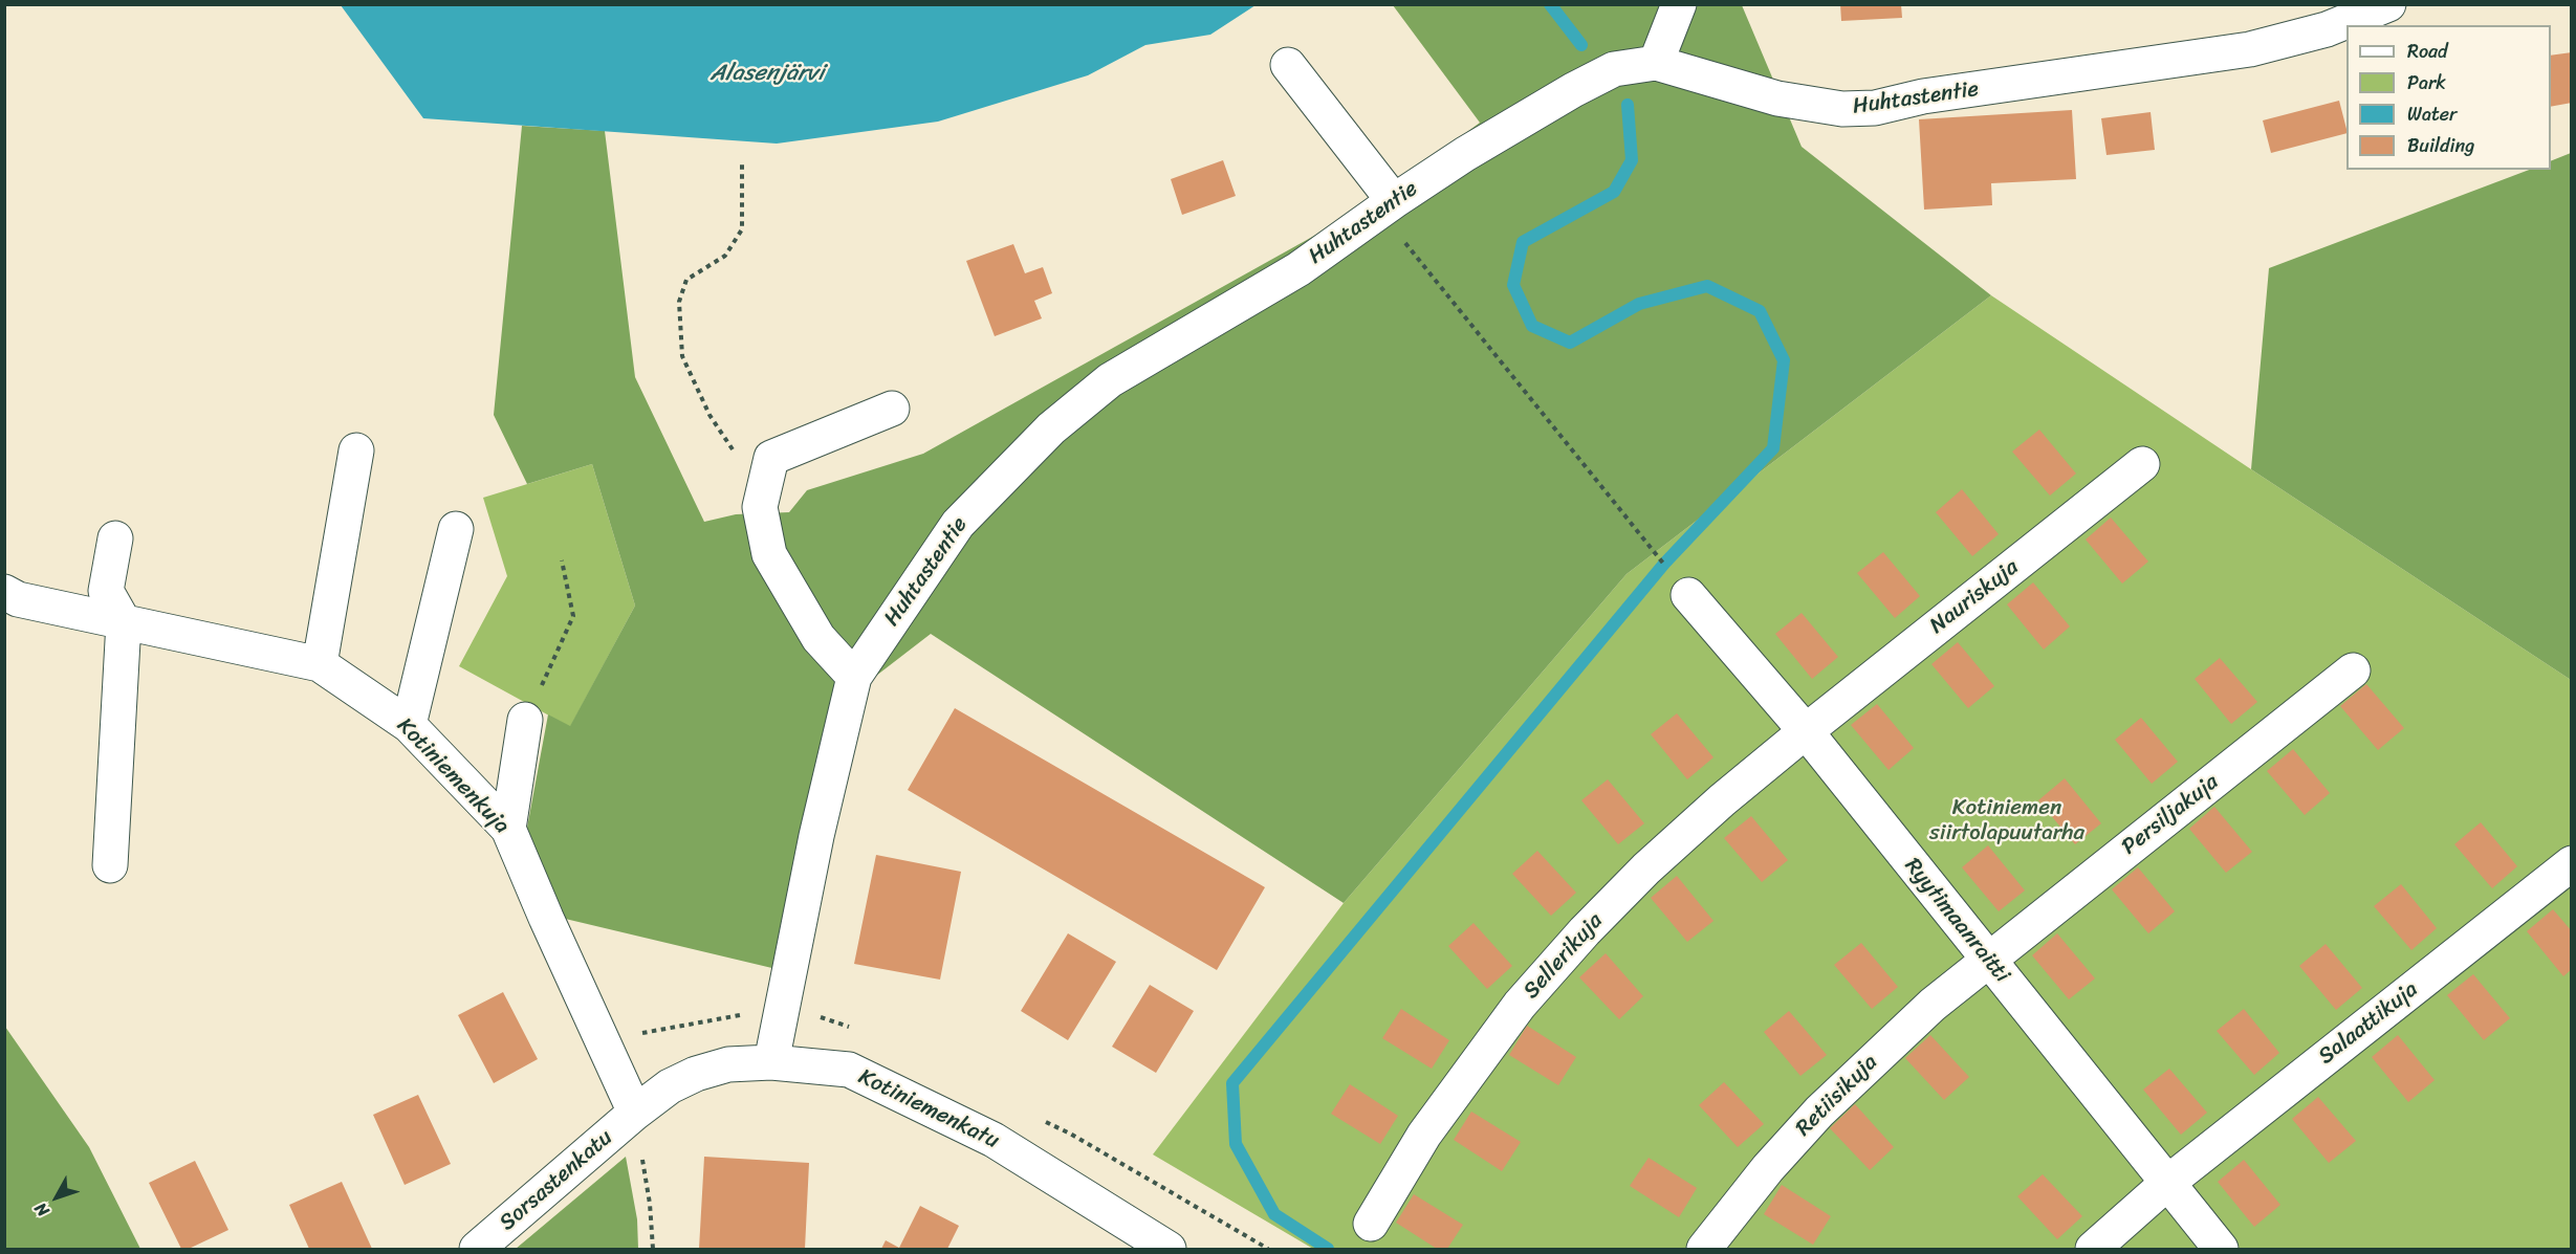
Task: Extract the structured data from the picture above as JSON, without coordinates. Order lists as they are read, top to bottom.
{
  "streets": {
    "street": [
      "Huhtastentie",
      "Nauriskuja",
      "Kotiniemenkuja",
      "Persiljakuja",
      "Ryytimaanraitti",
      "Sellerikuja",
      "Salaattikuja",
      "Retiisikuja",
      "Kotiniemenkatu",
      "Sorsastenkatu"
    ]
  },
  "crossings": [
    ["Huhtastentie", "Kotiniemenkatu"],
    ["Nauriskuja", "Ryytimaanraitti"],
    ["Nauriskuja", "Sellerikuja"],
    ["Kotiniemenkuja", "Kotiniemenkatu"],
    ["Kotiniemenkuja", "Sorsastenkatu"],
    ["Persiljakuja", "Ryytimaanraitti"],
    ["Persiljakuja", "Retiisikuja"],
    ["Ryytimaanraitti", "Sellerikuja"],
    ["Ryytimaanraitti", "Salaattikuja"],
    ["Ryytimaanraitti", "Retiisikuja"],
    ["Kotiniemenkatu", "Sorsastenkatu"]
  ],
  "water": ["Alasenjärvi"],
  "parks": ["Kotiniemen siirtolapuutarha"],
  "legend": [
    "Road",
    "Park",
    "Water",
    "Building"
  ],
  "north": "bottom left"
}
